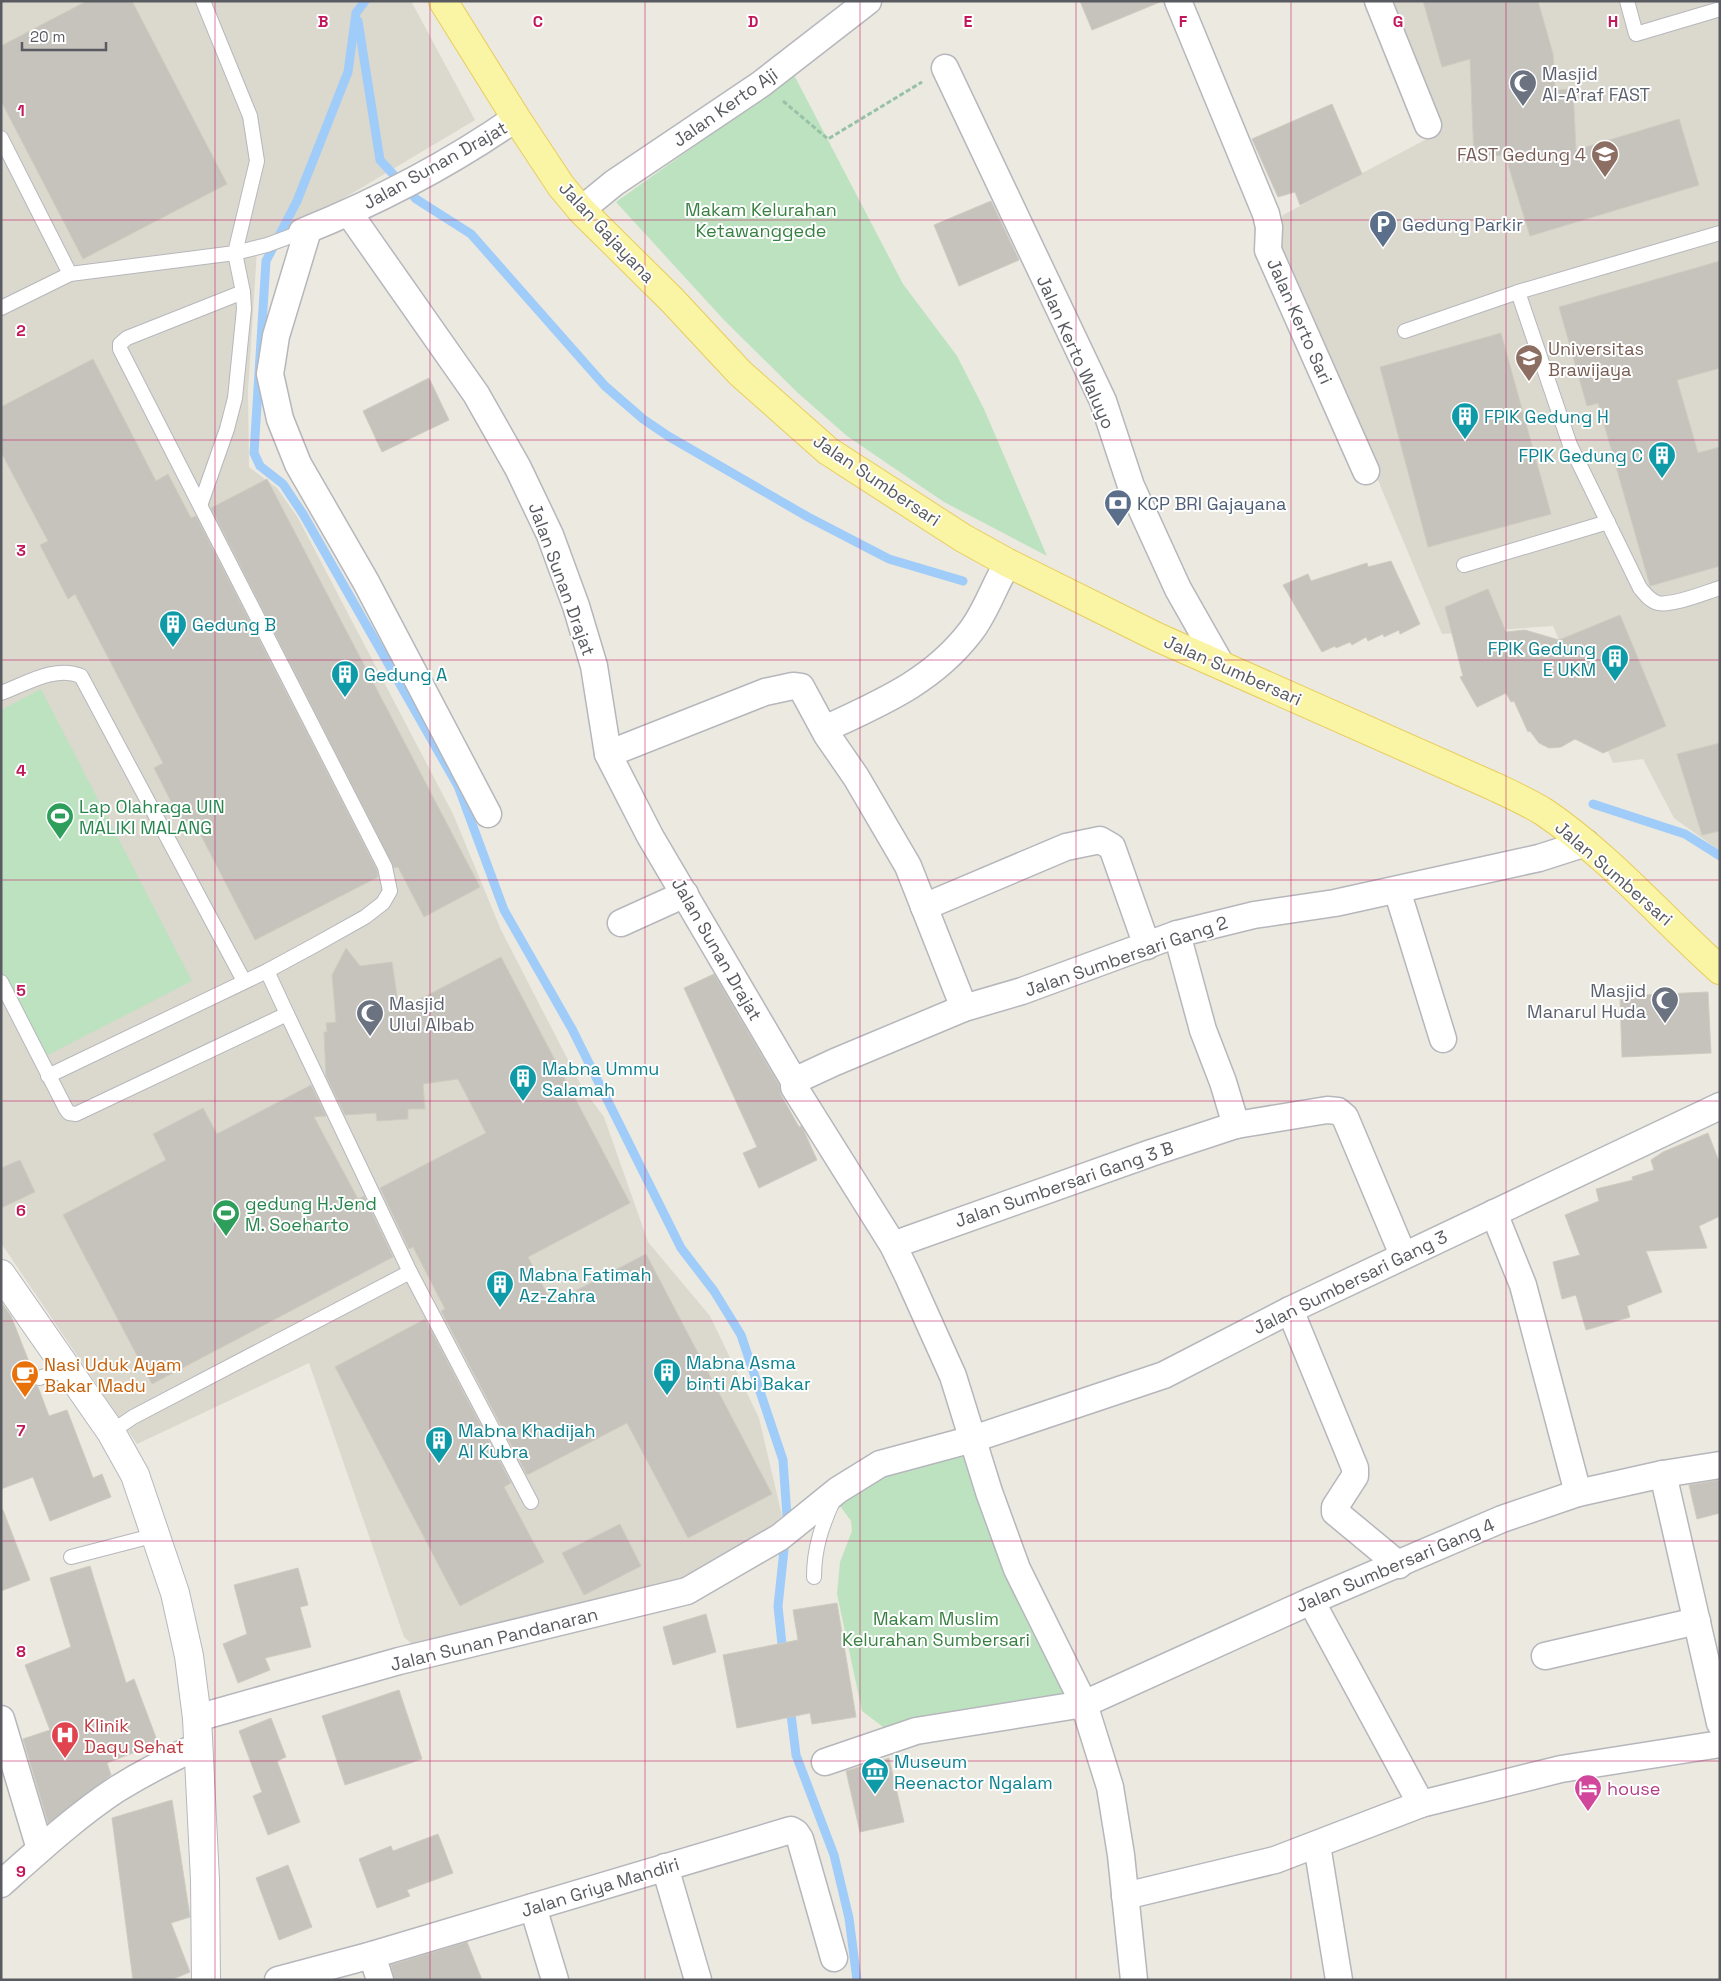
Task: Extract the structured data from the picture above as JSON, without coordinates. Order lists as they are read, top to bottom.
{
  "streets": {
    "main road": ["Jalan Gajayana", "Jalan Sumbersari"],
    "street": [
      "Jalan Kerto Aji",
      "Jalan Sunan Drajat",
      "Jalan Kerto Sari",
      "Jalan Kerto Waluyo",
      "Jalan Sumbersari Gang 2",
      "Jalan Sumbersari Gang 3 B",
      "Jalan Sumbersari Gang 3",
      "Jalan Sumbersari Gang 4",
      "Jalan Sunan Pandanaran",
      "Jalan Griya Mandiri"
    ]
  },
  "crossings": [
    ["Jalan Kerto Aji", "Jalan Gajayana"],
    ["Jalan Sunan Drajat", "Jalan Gajayana"],
    ["Jalan Sunan Drajat", "Jalan Sumbersari Gang 2"],
    ["Jalan Gajayana", "Jalan Sumbersari"],
    ["Jalan Kerto Waluyo", "Jalan Sumbersari"],
    ["Jalan Sumbersari", "Jalan Sumbersari Gang 2"],
    ["Jalan Sumbersari Gang 3 B", "Jalan Sumbersari Gang 3"],
    ["Jalan Sumbersari Gang 3", "Jalan Sunan Pandanaran"]
  ],
  "parks": ["Makam Kelurahan Ketawanggede", "Makam Muslim Kelurahan Sumbersari"],
  "places": {
    "mosque": ["Masjid Al-A'raf FAST", "Masjid Manarul Huda", "Masjid Ulul Albab"],
    "school or university": ["FAST Gedung 4", "Universitas Brawijaya"],
    "parking": ["Gedung Parkir"],
    "building": [
      "FPIK Gedung H",
      "FPIK Gedung C",
      "Gedung B",
      "FPIK Gedung E UKM",
      "Gedung A",
      "Mabna Ummu Salamah",
      "Mabna Fatimah Az-Zahra",
      "Mabna Asma binti Abi Bakar",
      "Mabna Khadijah Al Kubra"
    ],
    "bank": ["KCP BRI Gajayana"],
    "sports": ["Lap Olahraga UIN MALIKI MALANG", "gedung H.Jend M. Soeharto"],
    "cafe": ["Nasi Uduk Ayam Bakar Madu"],
    "hospital": ["Klinik Daqu Sehat"],
    "museum": ["Museum Reenactor Ngalam"],
    "hotel": ["house"]
  },
  "scale_bar": "20 m",
  "grid": {
    "columns": [
      "B",
      "C",
      "D",
      "E",
      "F",
      "G",
      "H"
    ],
    "rows": [
      "1",
      "2",
      "3",
      "4",
      "5",
      "6",
      "7",
      "8",
      "9"
    ]
  }
}
